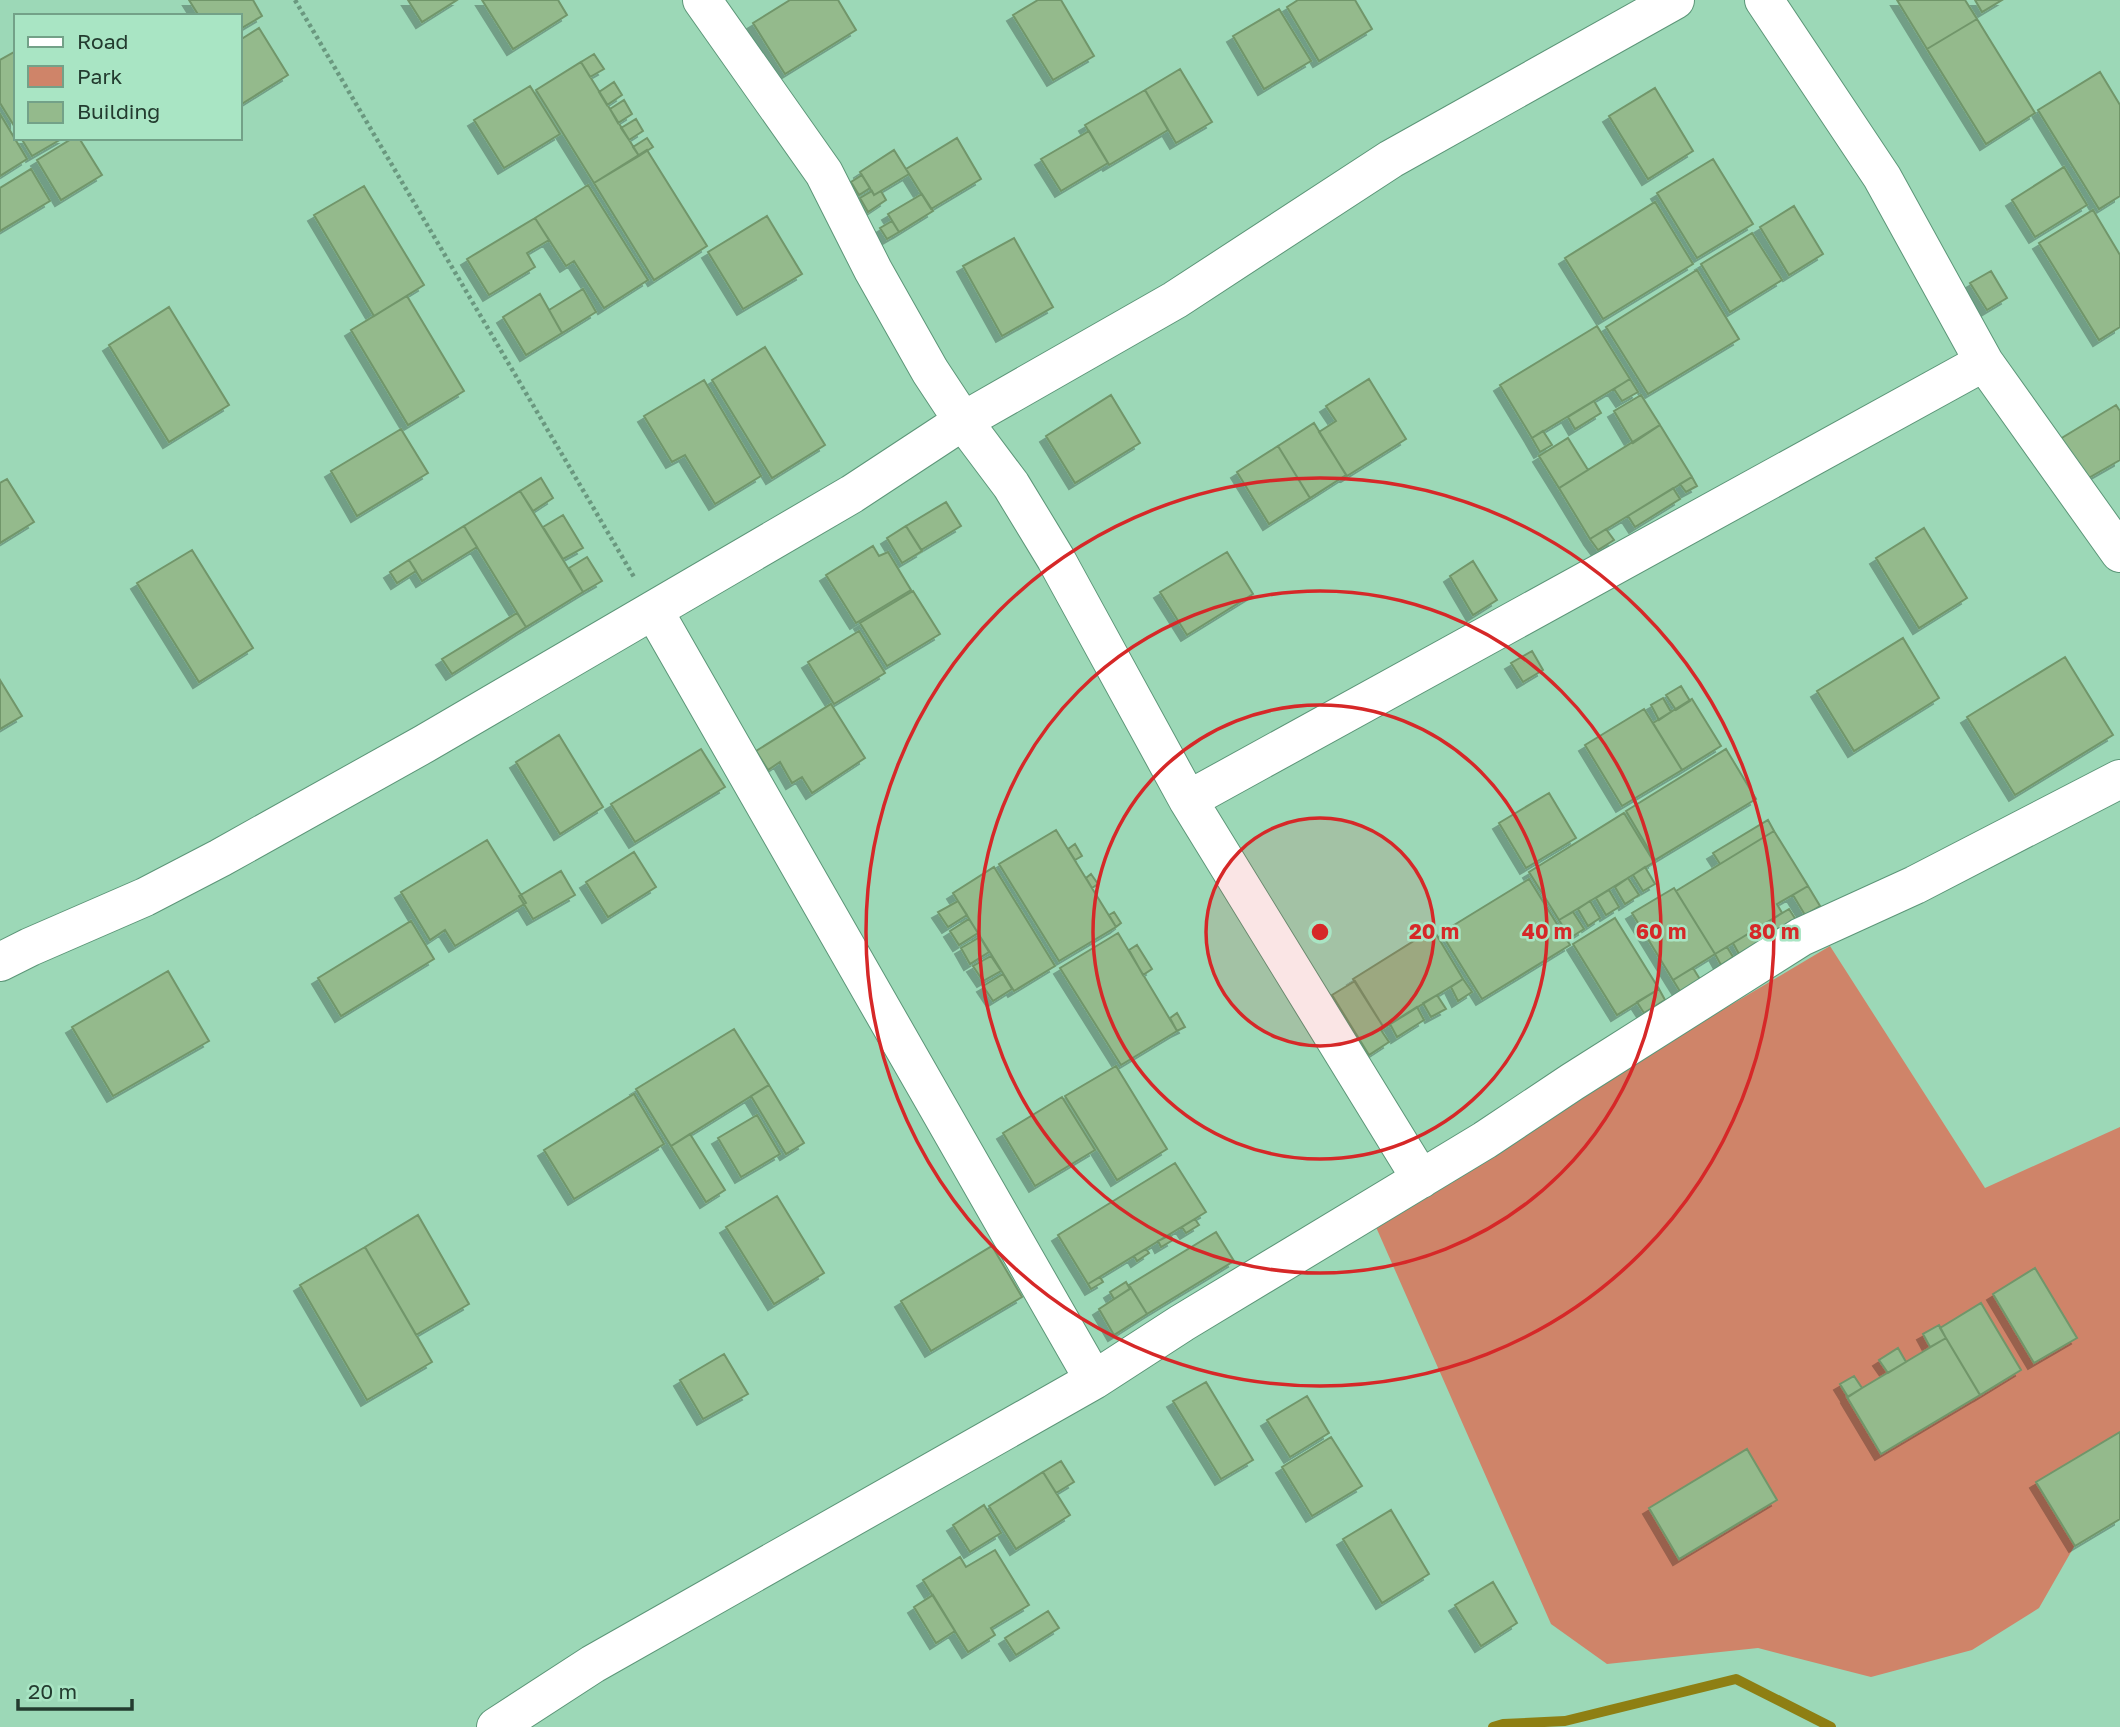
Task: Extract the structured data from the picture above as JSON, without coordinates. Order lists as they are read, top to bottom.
{
  "legend": ["Road", "Park", "Building"],
  "scale_bar": "20 m",
  "rings": [
    "20 m",
    "40 m",
    "60 m",
    "80 m"
  ]
}
